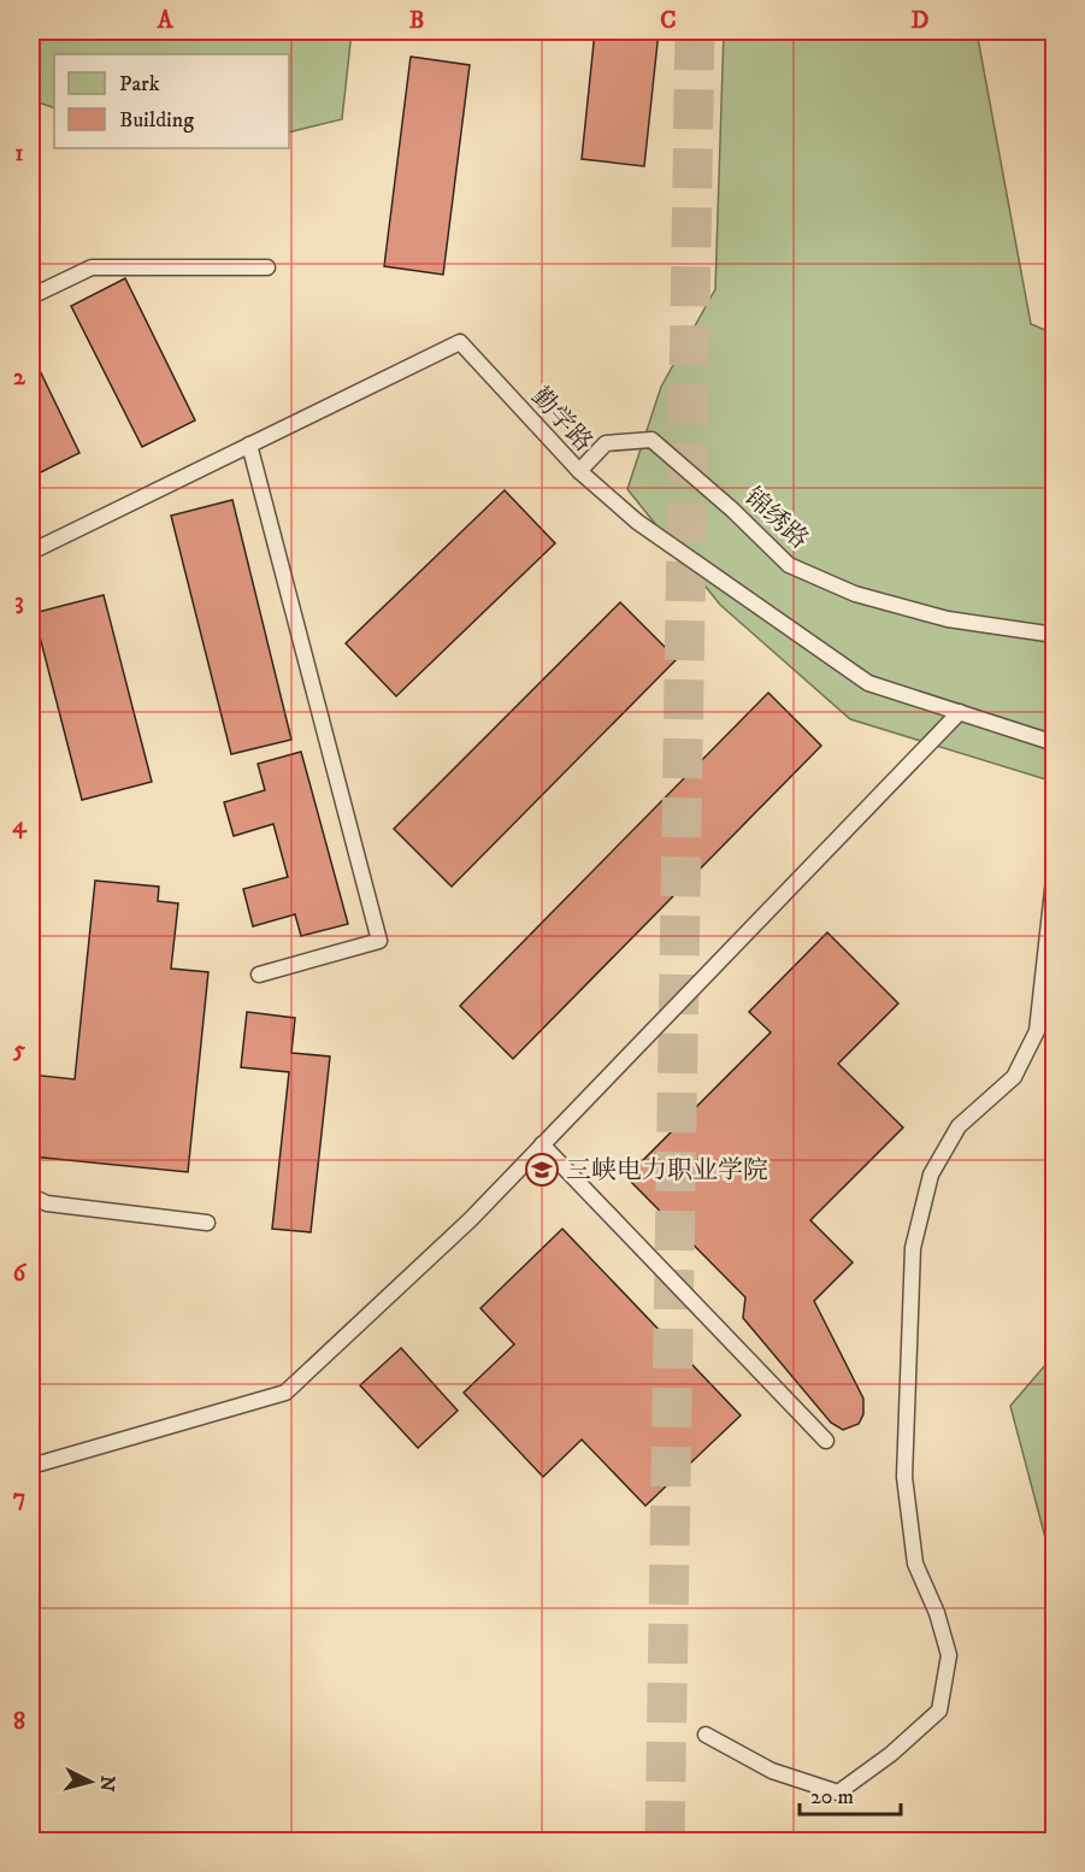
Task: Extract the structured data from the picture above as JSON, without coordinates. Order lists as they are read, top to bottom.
{
  "streets": {
    "lane": ["勤学路", "锦绣路"]
  },
  "crossings": [
    ["勤学路", "锦绣路"]
  ],
  "places": {
    "school or university": ["三峡电力职业学院"]
  },
  "legend": ["Park", "Building"],
  "scale_bar": "20 m",
  "north": "right",
  "grid": {
    "columns": [
      "A",
      "B",
      "C",
      "D"
    ],
    "rows": [
      "1",
      "2",
      "3",
      "4",
      "5",
      "6",
      "7",
      "8"
    ]
  }
}
